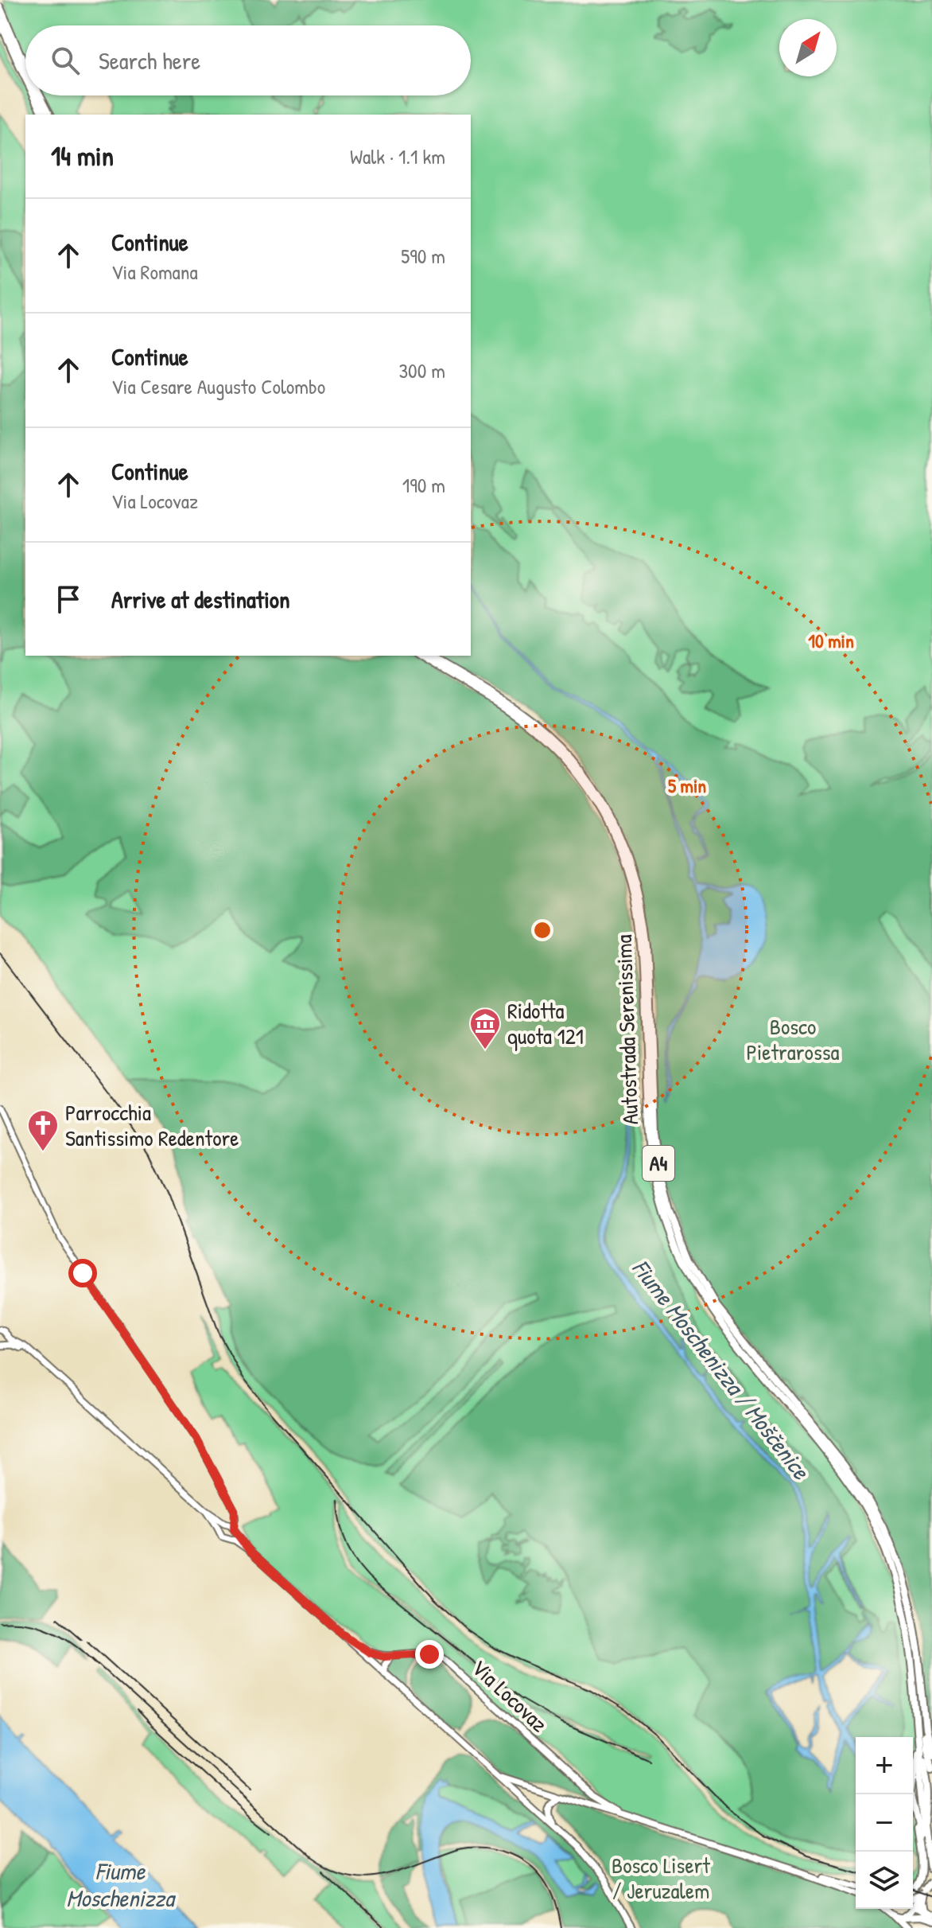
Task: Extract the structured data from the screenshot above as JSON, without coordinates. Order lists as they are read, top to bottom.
{
  "streets": {
    "highway": ["Autostrada Serenissima", "A4"],
    "main road": ["Via Locovaz"]
  },
  "crossings": [
    ["Autostrada Serenissima", "A4"]
  ],
  "water": ["Fiume Moschenizza / Moščenice", "Fiume Moschenizza"],
  "parks": ["Bosco Pietrarossa", "Bosco Lisert / Jeruzalem"],
  "places": {
    "museum": ["Ridotta quota 121"],
    "church": ["Parrocchia Santissimo Redentore"]
  },
  "north": "top right",
  "page": {
    "search": "Search here",
    "heading": ["14 min", "Walk · 1.1 km"],
    "list": [
      ["Continue", "Via Romana", "590 m"],
      ["Continue", "Via Cesare Augusto Colombo", "300 m"],
      ["Continue", "Via Locovaz", "190 m"],
      "Arrive at destination"
    ],
    "map_buttons": ["+", "−"]
  },
  "rings": ["10 min", "5 min"]
}
